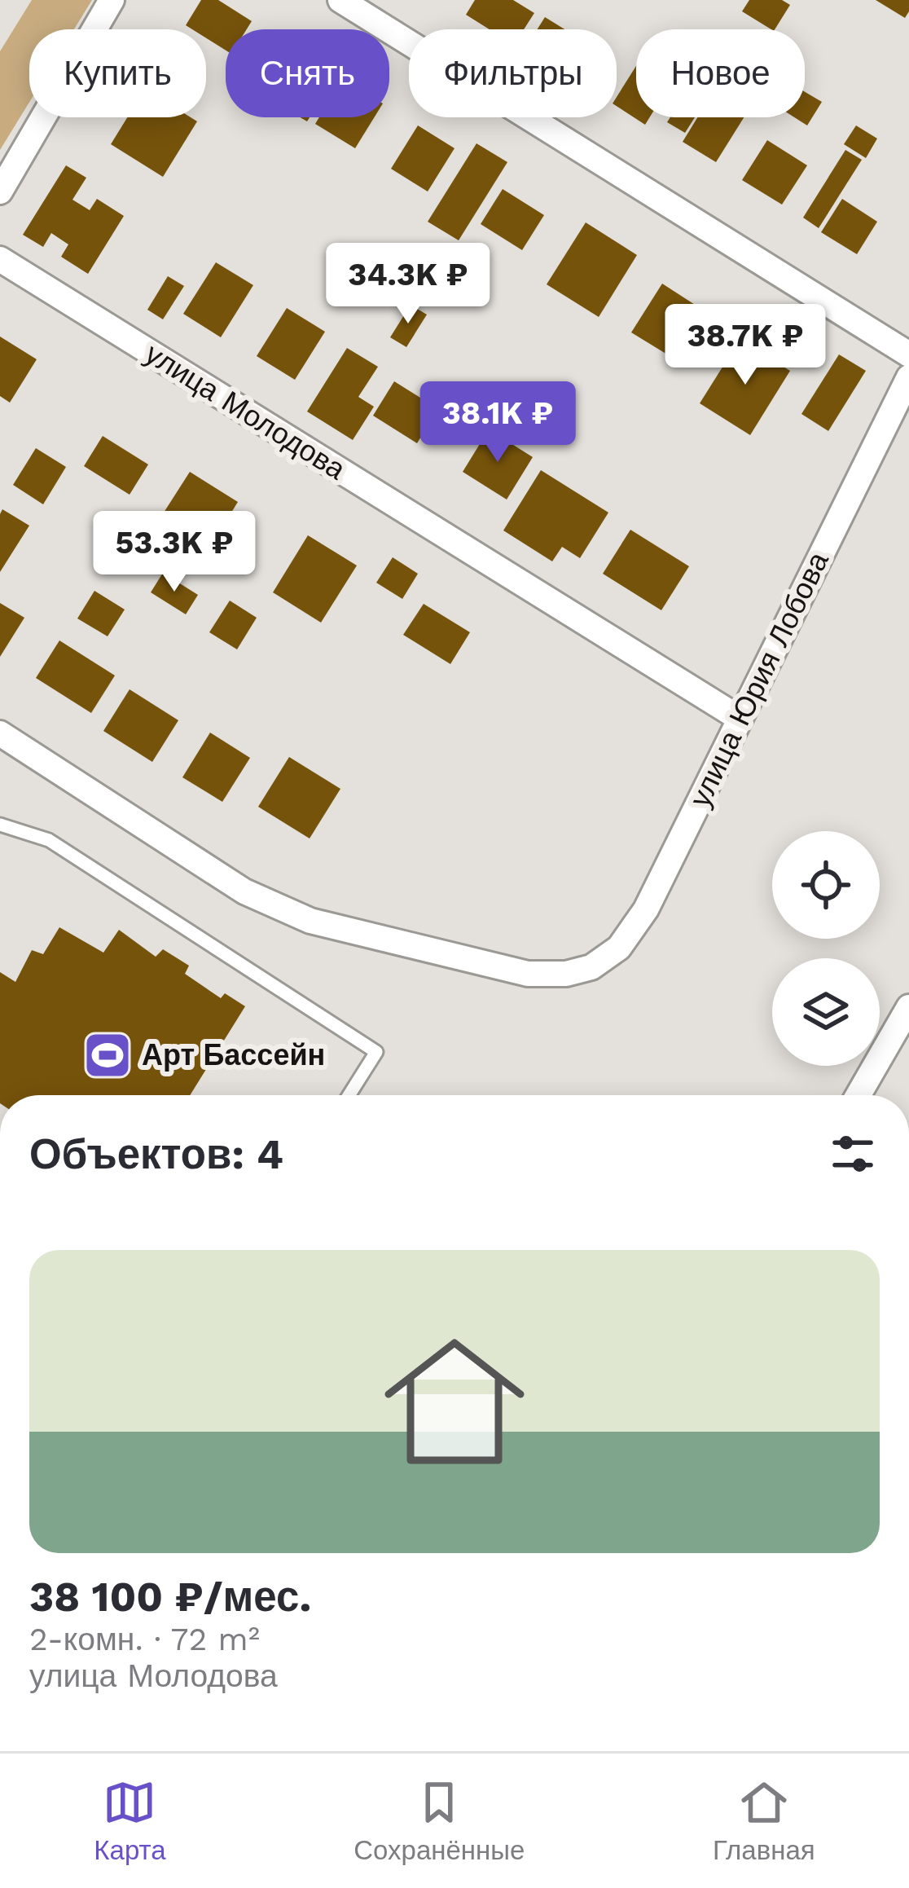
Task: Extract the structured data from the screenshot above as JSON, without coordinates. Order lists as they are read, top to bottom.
{
  "streets": {
    "street": ["улица Молодова", "улица Юрия Лобова"]
  },
  "crossings": [
    ["улица Молодова", "улица Юрия Лобова"]
  ],
  "places": {
    "sports": ["Арт Бассейн"]
  },
  "page": {
    "chip": [
      "Купить",
      "Снять",
      "Фильтры",
      "Новое"
    ],
    "price": [
      "34.3K ₽",
      "38.7K ₽",
      "38.1K ₽",
      "53.3K ₽"
    ],
    "heading": "Объектов: 4",
    "list": [
      {
        "name": "38 100 ₽/мес.",
        "note": "2-комн. · 72 m² · улица Молодова"
      }
    ],
    "tabs": ["Карта", "Сохранённые", "Главная"]
  }
}
